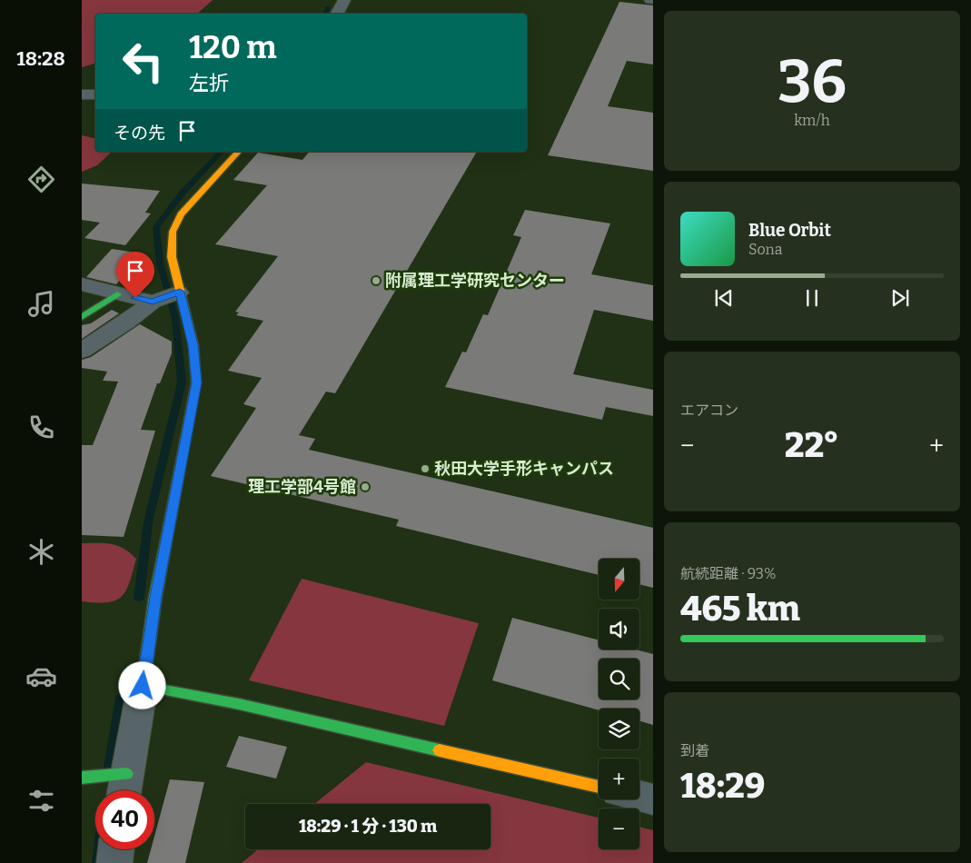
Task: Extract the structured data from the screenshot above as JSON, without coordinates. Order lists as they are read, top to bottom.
{
  "places": ["附属理工学研究センター", "秋田大学手形キャンパス", "理工学部4号館"],
  "north": "bottom",
  "page": {
    "tabs": "18:28",
    "tile": [
      ["36", "km/h"],
      "エアコン",
      ["航続距離 · 93%", "465 km"],
      ["到着", "18:29"]
    ],
    "turn": ["120 m", "左折"],
    "then": "その先",
    "song": ["Blue Orbit", "Sona"],
    "heat": ["−", "22°", "+"],
    "map_buttons": ["+", "−"],
    "limit": "40",
    "trip": "18:29 · 1 分 · 130 m"
  }
}
